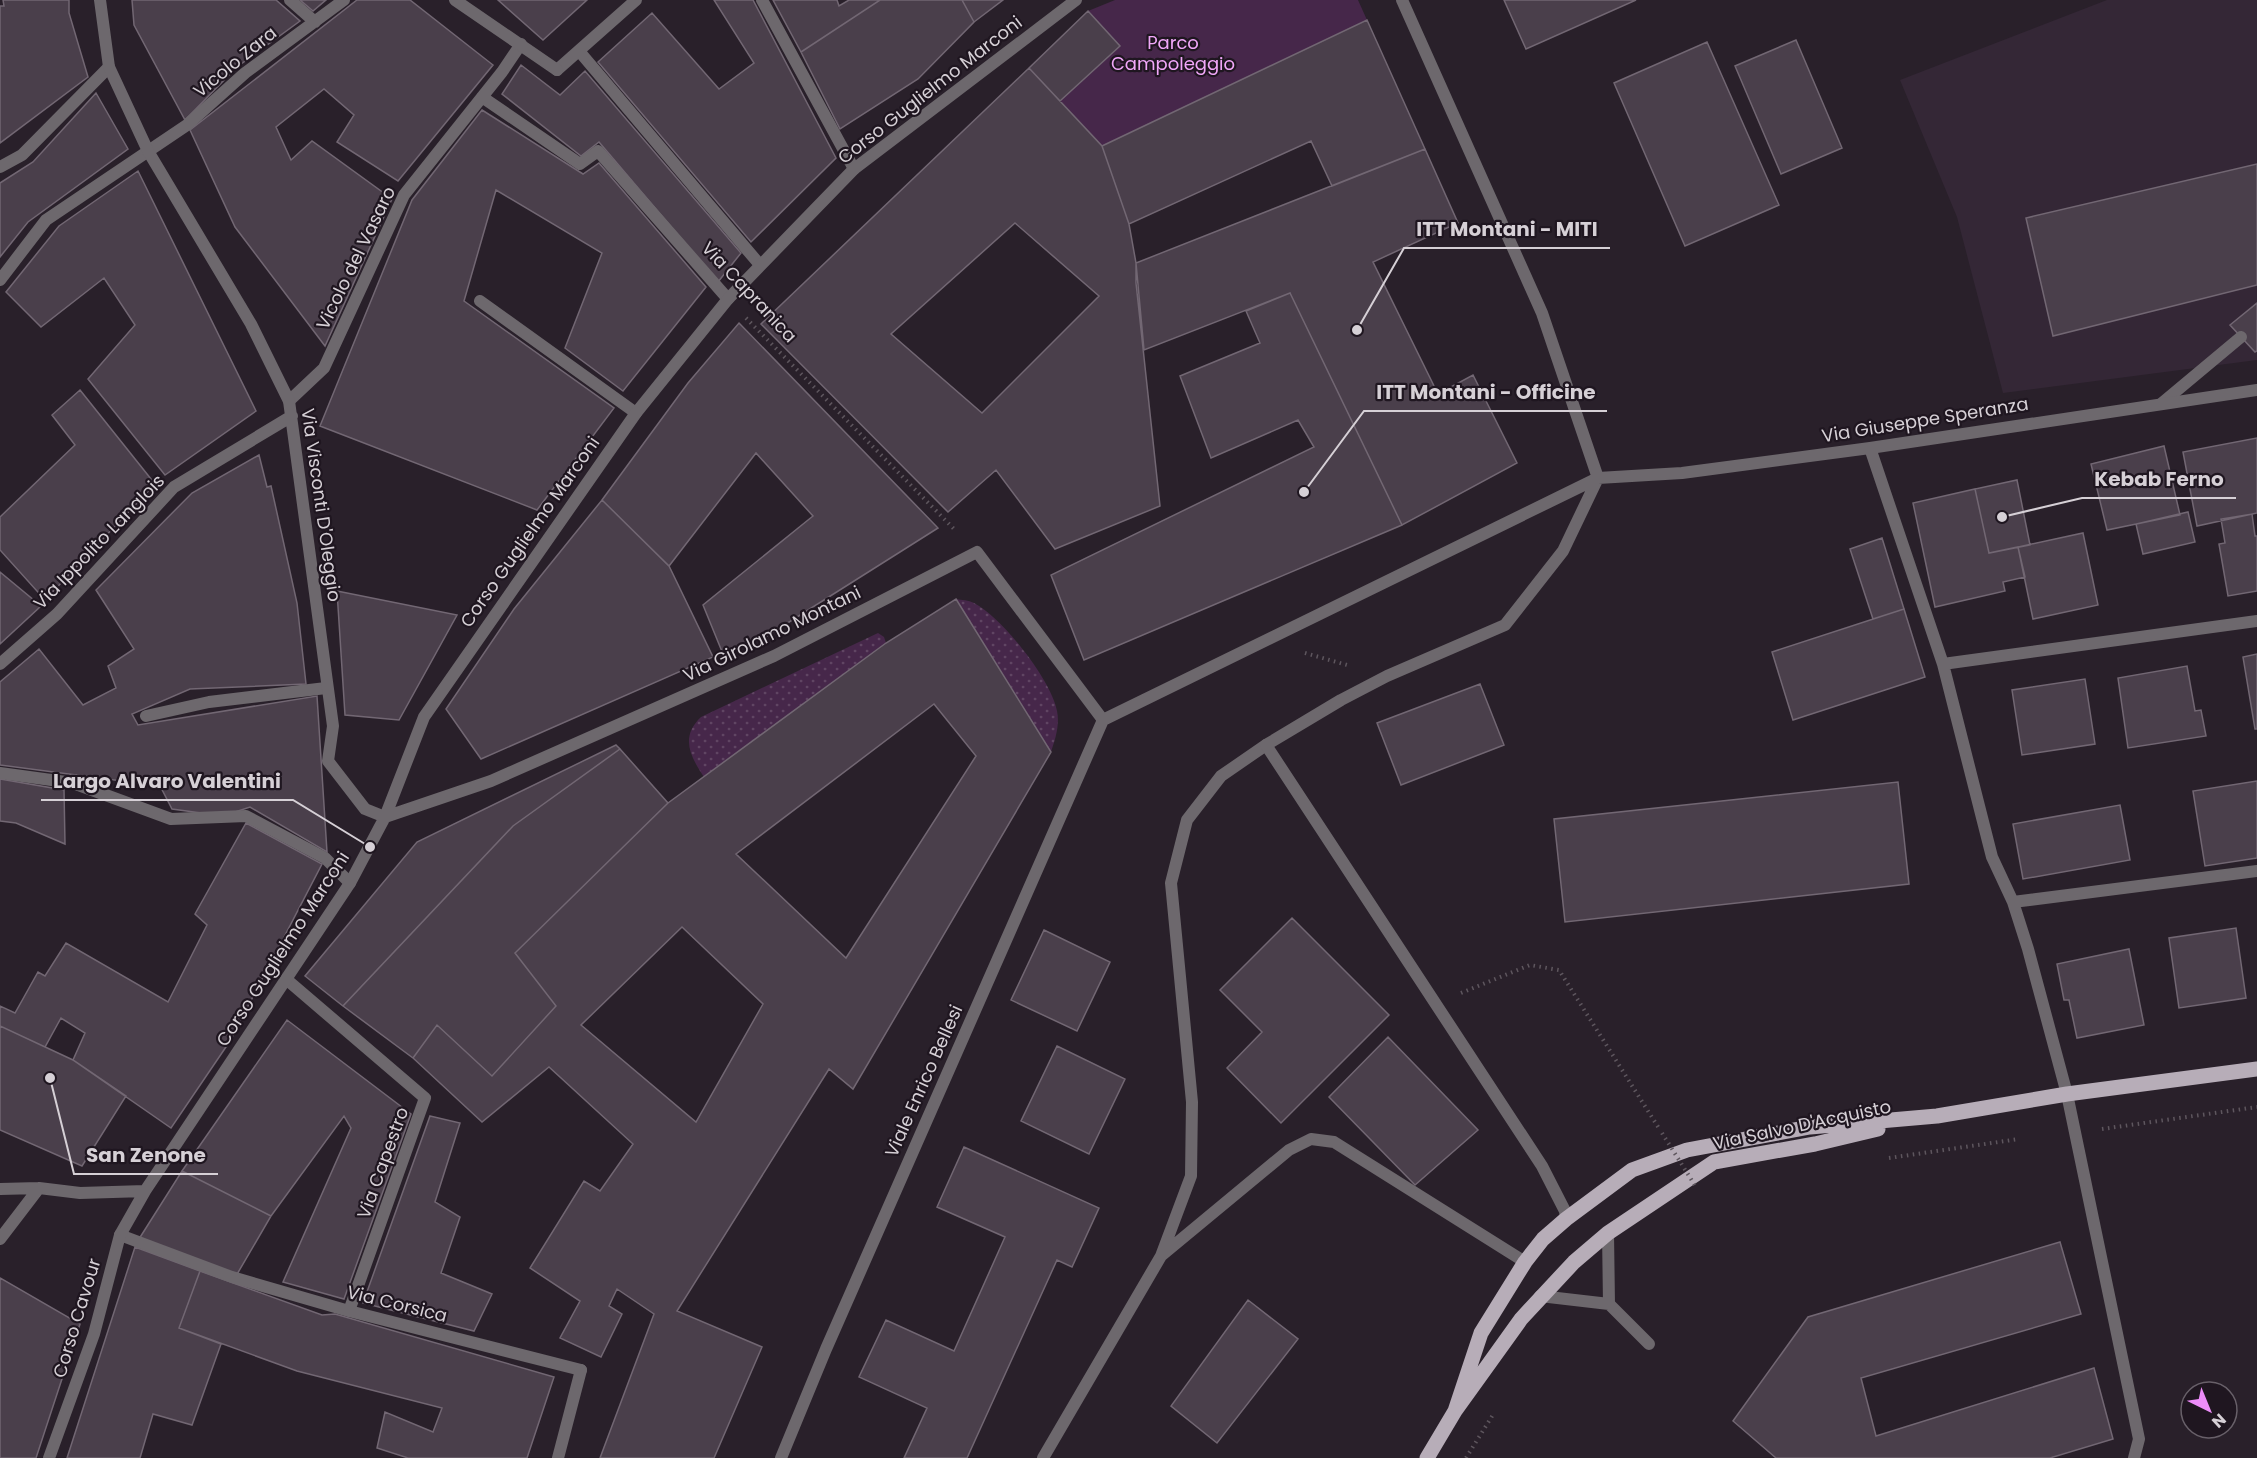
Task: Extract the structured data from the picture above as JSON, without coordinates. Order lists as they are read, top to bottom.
{
  "streets": {
    "main road": ["Via Salvo D'Acquisto"],
    "street": [
      "Vicolo Zara",
      "Corso Guglielmo Marconi",
      "Vicolo del Vasaro",
      "Via Capranica",
      "Via Giuseppe Speranza",
      "Via Visconti D'Oleggio",
      "Via Ippolito Langlois",
      "Via Girolamo Montani",
      "Viale Enrico Bellesi",
      "Via Capestro",
      "Via Corsica",
      "Corso Cavour"
    ]
  },
  "crossings": [
    ["Vicolo Zara", "Via Visconti D'Oleggio"],
    ["Corso Guglielmo Marconi", "Via Capranica"],
    ["Corso Guglielmo Marconi", "Via Visconti D'Oleggio"],
    ["Corso Guglielmo Marconi", "Via Girolamo Montani"],
    ["Corso Guglielmo Marconi", "Via Capestro"],
    ["Corso Guglielmo Marconi", "Corso Cavour"],
    ["Vicolo del Vasaro", "Via Capranica"],
    ["Vicolo del Vasaro", "Via Visconti D'Oleggio"],
    ["Via Capranica", "Via Girolamo Montani"],
    ["Via Visconti D'Oleggio", "Via Ippolito Langlois"],
    ["Via Visconti D'Oleggio", "Via Girolamo Montani"],
    ["Via Capestro", "Via Corsica"],
    ["Via Corsica", "Corso Cavour"]
  ],
  "parks": ["Parco Campoleggio"],
  "places": [
    "ITT Montani - MITI",
    "ITT Montani - Officine",
    "Kebab Ferno",
    "Largo Alvaro Valentini",
    "San Zenone"
  ],
  "north": "bottom right"
}
